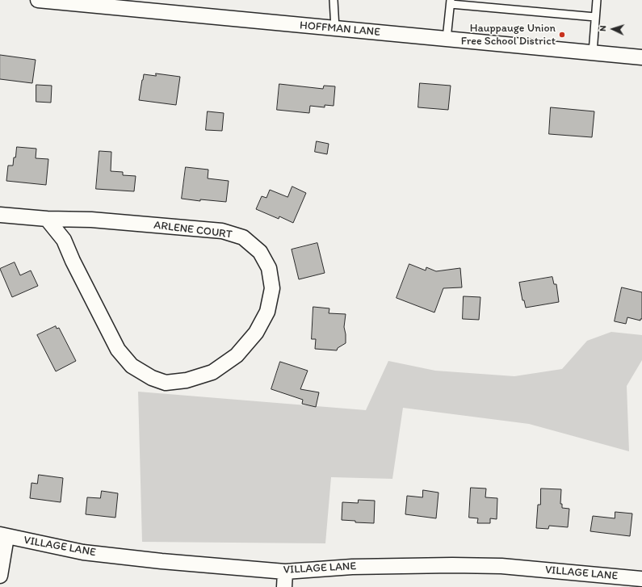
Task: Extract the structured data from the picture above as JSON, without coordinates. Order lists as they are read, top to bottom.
{
  "streets": {
    "street": ["HOFFMAN LANE", "ARLENE COURT", "VILLAGE LANE"]
  },
  "places": ["Hauppauge Union Free School District"],
  "north": "left"
}
